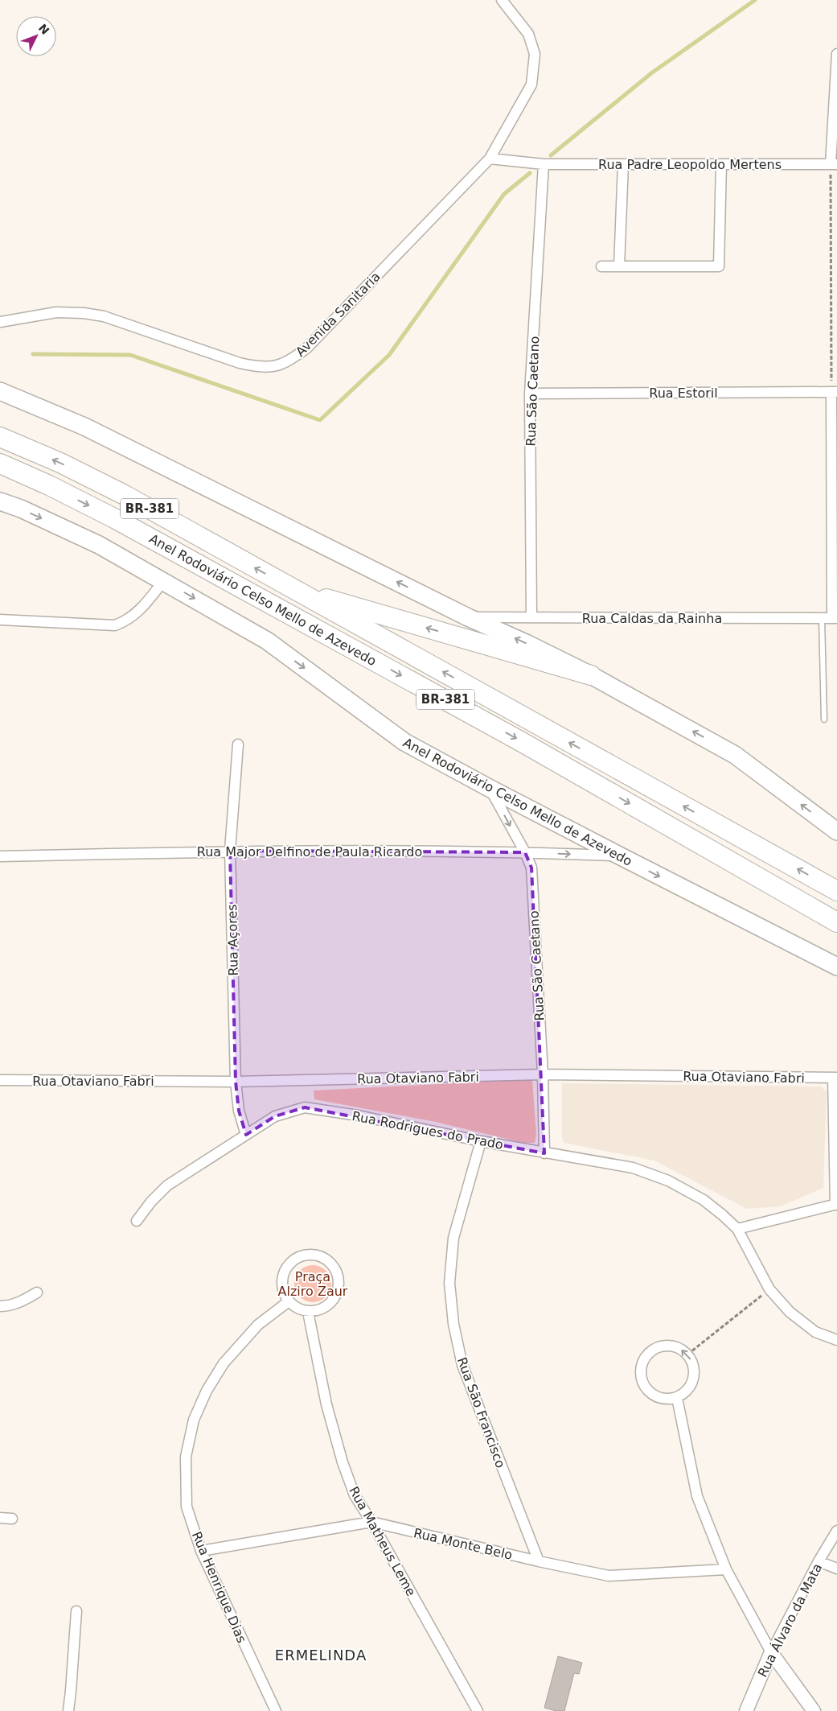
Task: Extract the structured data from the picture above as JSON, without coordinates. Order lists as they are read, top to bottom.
{
  "streets": {
    "highway": ["BR-381", "Anel Rodoviário Celso Mello de Azevedo"],
    "street": [
      "Rua Padre Leopoldo Mertens",
      "Avenida Sanitaria",
      "Rua São Caetano",
      "Rua Estoril",
      "Rua Caldas da Rainha",
      "Rua Major Delfino de Paula Ricardo",
      "Rua Açores",
      "Rua Otaviano Fabri",
      "Rua Rodrigues do Prado",
      "Rua São Francisco",
      "Rua Matheus Leme",
      "Rua Monte Belo",
      "Rua Henrique Dias",
      "Rua Álvaro da Mata"
    ]
  },
  "crossings": [
    ["Rua Padre Leopoldo Mertens", "Rua São Caetano"],
    ["Rua São Caetano", "Rua Estoril"],
    ["Rua São Caetano", "Anel Rodoviário Celso Mello de Azevedo"],
    ["Rua São Caetano", "Rua Caldas da Rainha"],
    ["Rua São Caetano", "Rua Major Delfino de Paula Ricardo"],
    ["Rua São Caetano", "Rua Otaviano Fabri"],
    ["Rua São Caetano", "Rua Rodrigues do Prado"],
    ["Anel Rodoviário Celso Mello de Azevedo", "Rua Major Delfino de Paula Ricardo"],
    ["Rua Major Delfino de Paula Ricardo", "Rua Açores"],
    ["Rua Açores", "Rua Otaviano Fabri"],
    ["Rua Açores", "Rua Rodrigues do Prado"],
    ["Rua Rodrigues do Prado", "Rua São Francisco"],
    ["Rua São Francisco", "Rua Monte Belo"],
    ["Rua Matheus Leme", "Rua Monte Belo"],
    ["Rua Matheus Leme", "Rua Henrique Dias"],
    ["Rua Monte Belo", "Rua Henrique Dias"]
  ],
  "districts": ["ERMELINDA"],
  "parks": ["Praça Alziro Zaur"],
  "north": "top right"
}
